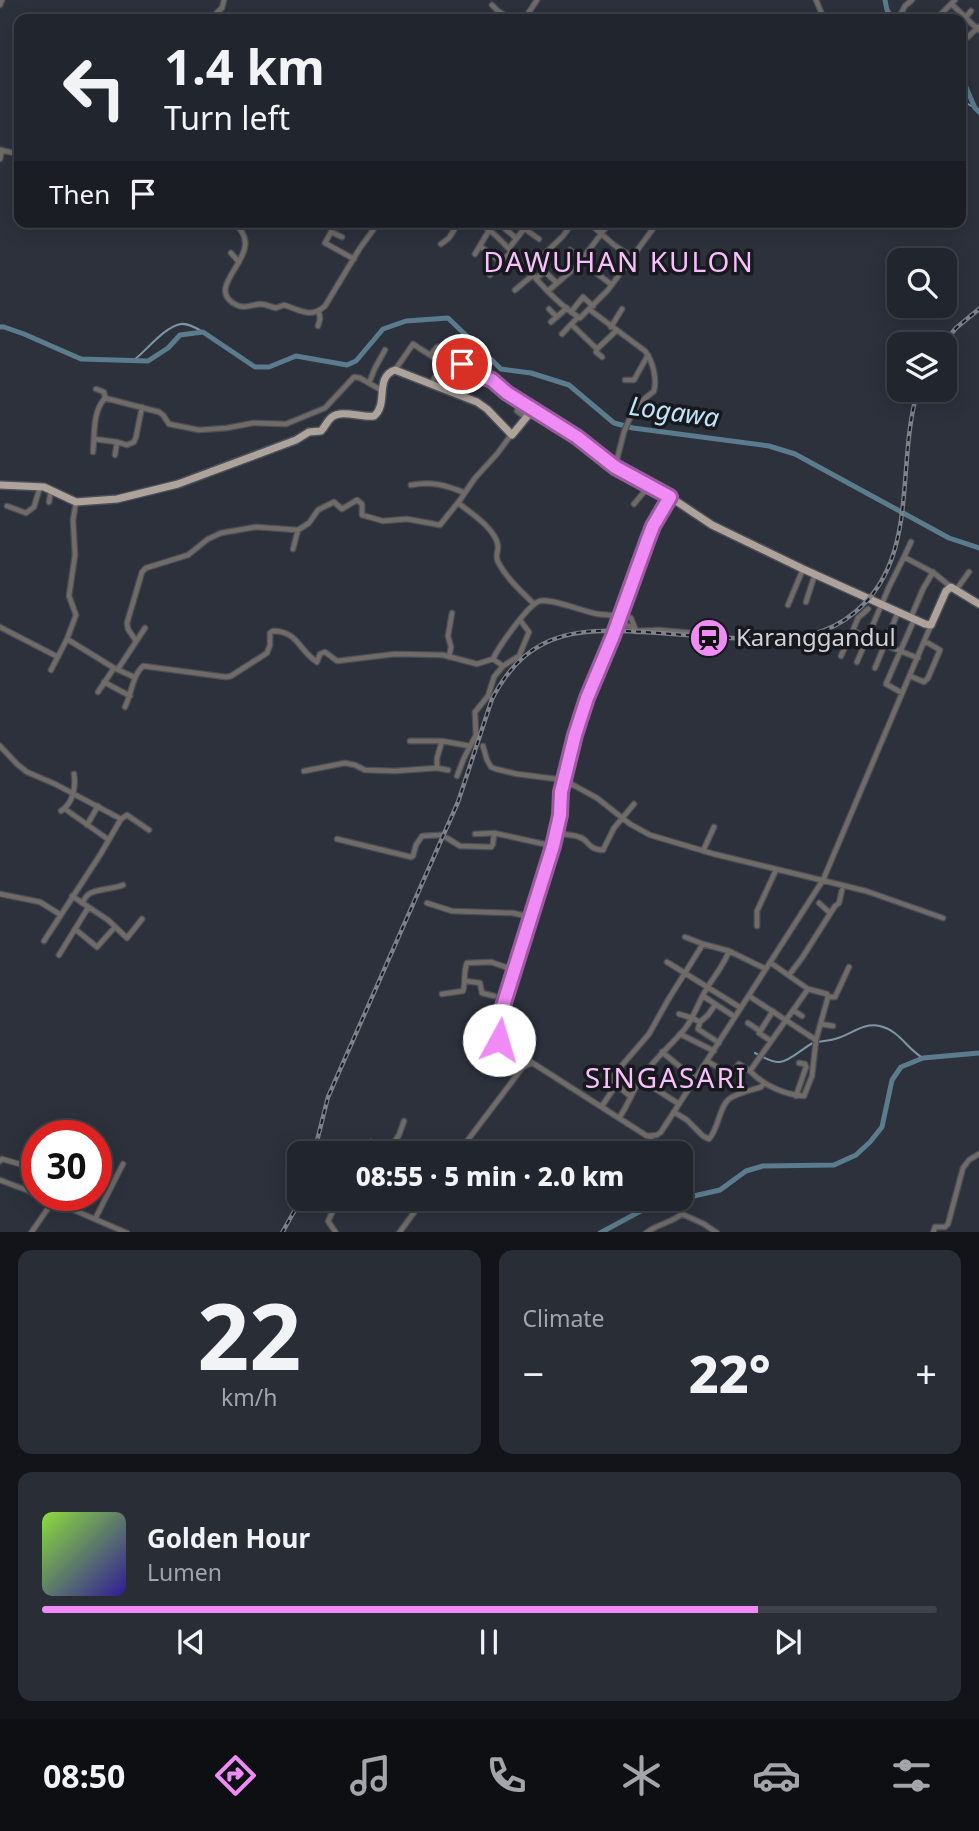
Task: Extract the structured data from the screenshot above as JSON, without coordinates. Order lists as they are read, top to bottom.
{
  "districts": ["DAWUHAN KULON", "SINGASARI"],
  "water": ["Logawa"],
  "places": {
    "station": ["Karanggandul"]
  },
  "page": {
    "turn": ["1.4 km", "Turn left"],
    "then": "Then",
    "limit": "30",
    "trip": "08:55 · 5 min · 2.0 km",
    "tile": [
      ["22", "km/h"],
      "Climate"
    ],
    "heat": ["−", "22°", "+"],
    "song": ["Golden Hour", "Lumen"],
    "tabs": "08:50"
  }
}
